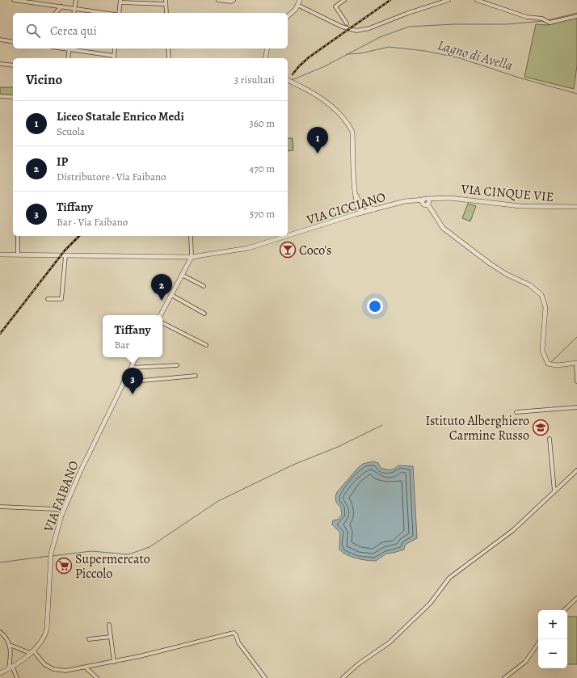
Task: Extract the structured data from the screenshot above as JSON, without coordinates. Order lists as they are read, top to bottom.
{
  "streets": {
    "street": ["VIA CINQUE VIE", "VIA CICCIANO", "VIA FAIBANO"]
  },
  "crossings": [
    ["VIA CINQUE VIE", "VIA CICCIANO"]
  ],
  "water": ["Lagno di Avella"],
  "places": {
    "bar": ["Coco's"],
    "school or university": ["Istituto Alberghiero Carmine Russo"],
    "supermarket": ["Supermercato Piccolo"]
  },
  "page": {
    "search": "Cerca qui",
    "heading": ["Vicino", "3 risultati"],
    "list": [
      {
        "mark": "1",
        "name": "Liceo Statale Enrico Medi",
        "note": "Scuola",
        "value": "360 m"
      },
      {
        "mark": "2",
        "name": "IP",
        "note": "Distributore · Via Faibano",
        "value": "470 m"
      },
      {
        "mark": "3",
        "name": "Tiffany",
        "note": "Bar · Via Faibano",
        "value": "570 m"
      }
    ],
    "pins": ["1", "2", "3"],
    "popup": ["Tiffany", "Bar"],
    "map_buttons": ["+", "−"]
  }
}
